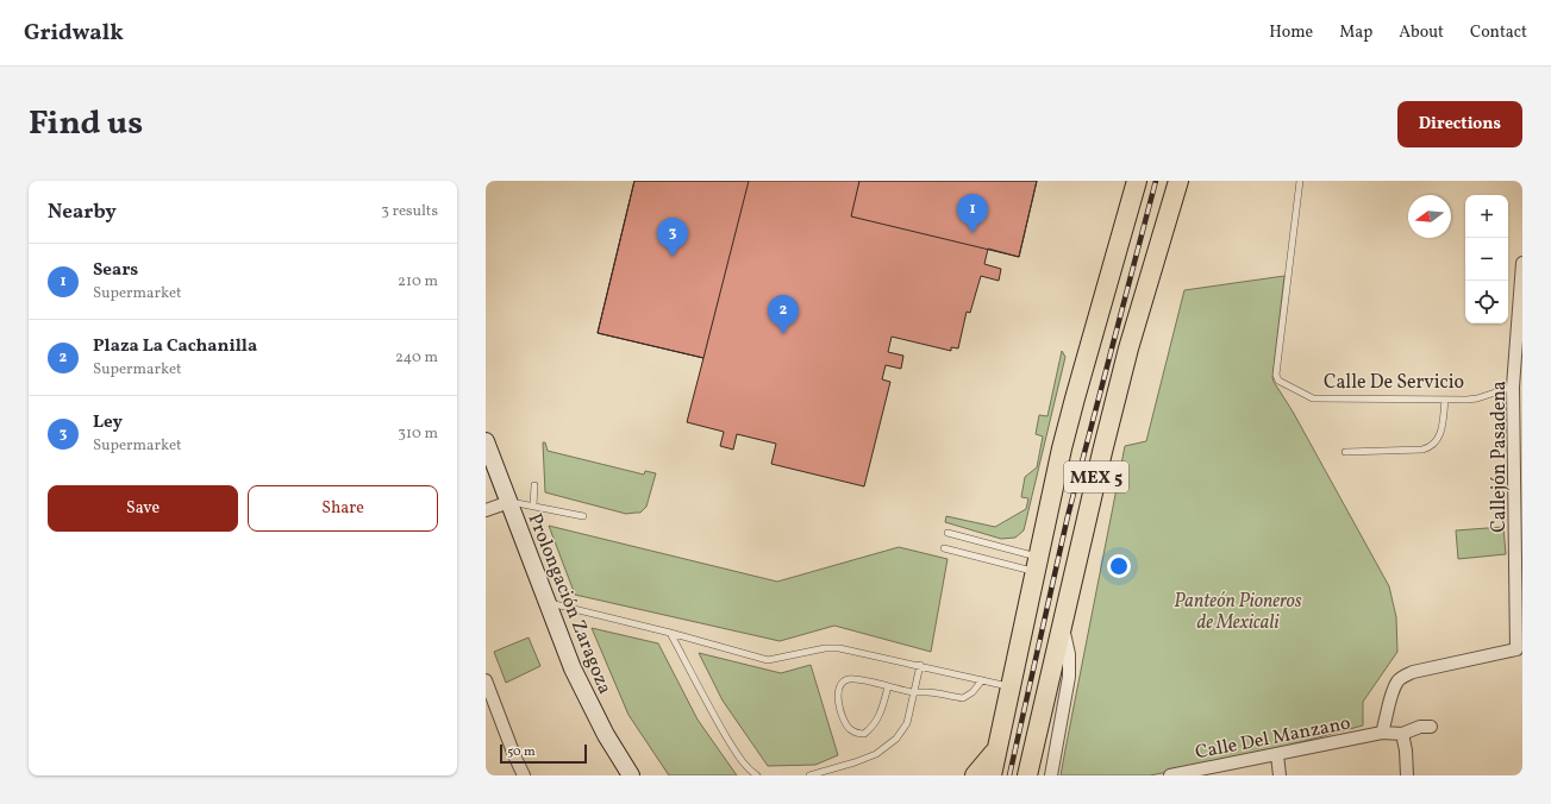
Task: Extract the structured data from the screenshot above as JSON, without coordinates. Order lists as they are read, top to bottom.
{
  "streets": {
    "main road": ["MEX 5", "Prolongación Zaragoza"],
    "street": ["Callejón Pasadena", "Calle Del Manzano"],
    "lane": ["Calle De Servicio"]
  },
  "crossings": [
    ["Calle De Servicio", "Callejón Pasadena"],
    ["Callejón Pasadena", "Calle Del Manzano"]
  ],
  "parks": ["Panteón Pioneros de Mexicali"],
  "scale_bar": "50 m",
  "north": "left",
  "page": {
    "header": "Gridwalk",
    "nav": [
      "Home",
      "Map",
      "About",
      "Contact"
    ],
    "title": "Find us",
    "buttons": [
      "Directions",
      ["Save", "Share"]
    ],
    "heading": ["Nearby", "3 results"],
    "pins": ["1", "3", "2"],
    "map_buttons": ["+", "−"],
    "list": [
      {
        "mark": "1",
        "name": "Sears",
        "note": "Supermarket",
        "value": "210 m"
      },
      {
        "mark": "2",
        "name": "Plaza La Cachanilla",
        "note": "Supermarket",
        "value": "240 m"
      },
      {
        "mark": "3",
        "name": "Ley",
        "note": "Supermarket",
        "value": "310 m"
      }
    ],
    "scale": "50 m"
  }
}
